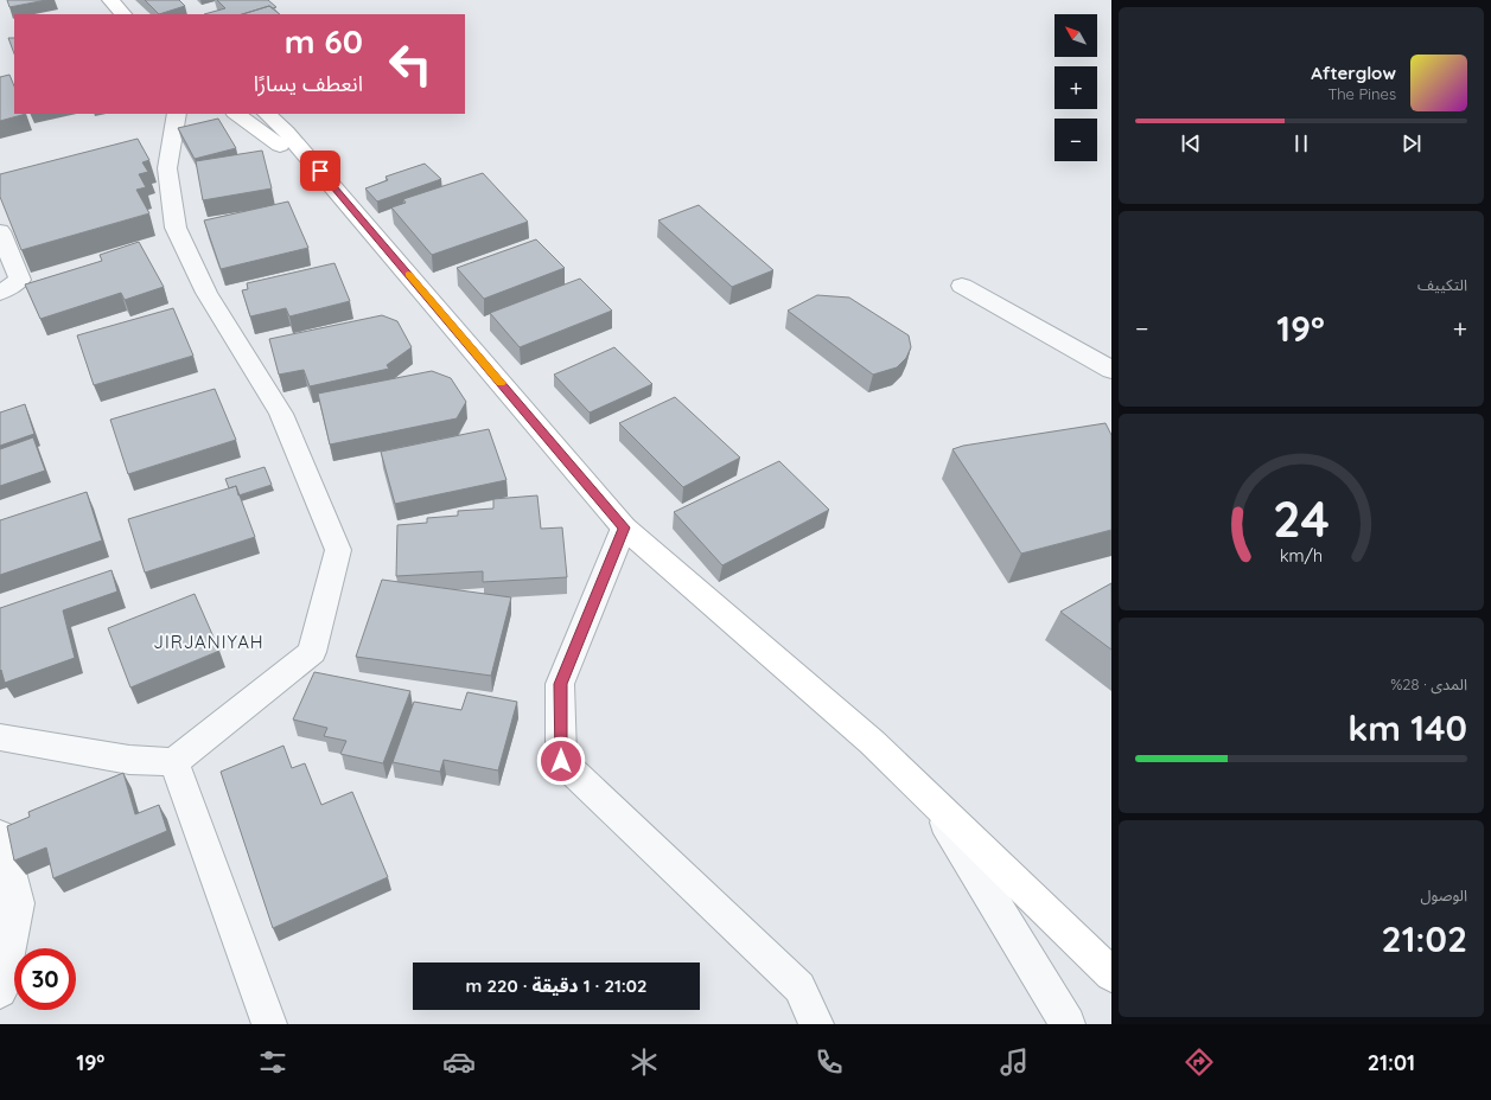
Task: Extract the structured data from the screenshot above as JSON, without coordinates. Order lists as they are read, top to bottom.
{
  "districts": ["JIRJANIYAH"],
  "north": "top left",
  "page": {
    "map_buttons": ["+", "−"],
    "turn": ["60 m", "انعطف يسارًا"],
    "song": ["Afterglow", "The Pines"],
    "tile": [
      "التكييف",
      ["المدى · 28%", "140 km"],
      ["الوصول", "21:02"]
    ],
    "heat": ["−", "19°", "+"],
    "limit": "30",
    "trip": "21:02 · 1 دقيقة · 220 m",
    "tabs": ["21:01", "19°"],
    "gauge": ["24", "km/h"]
  }
}
